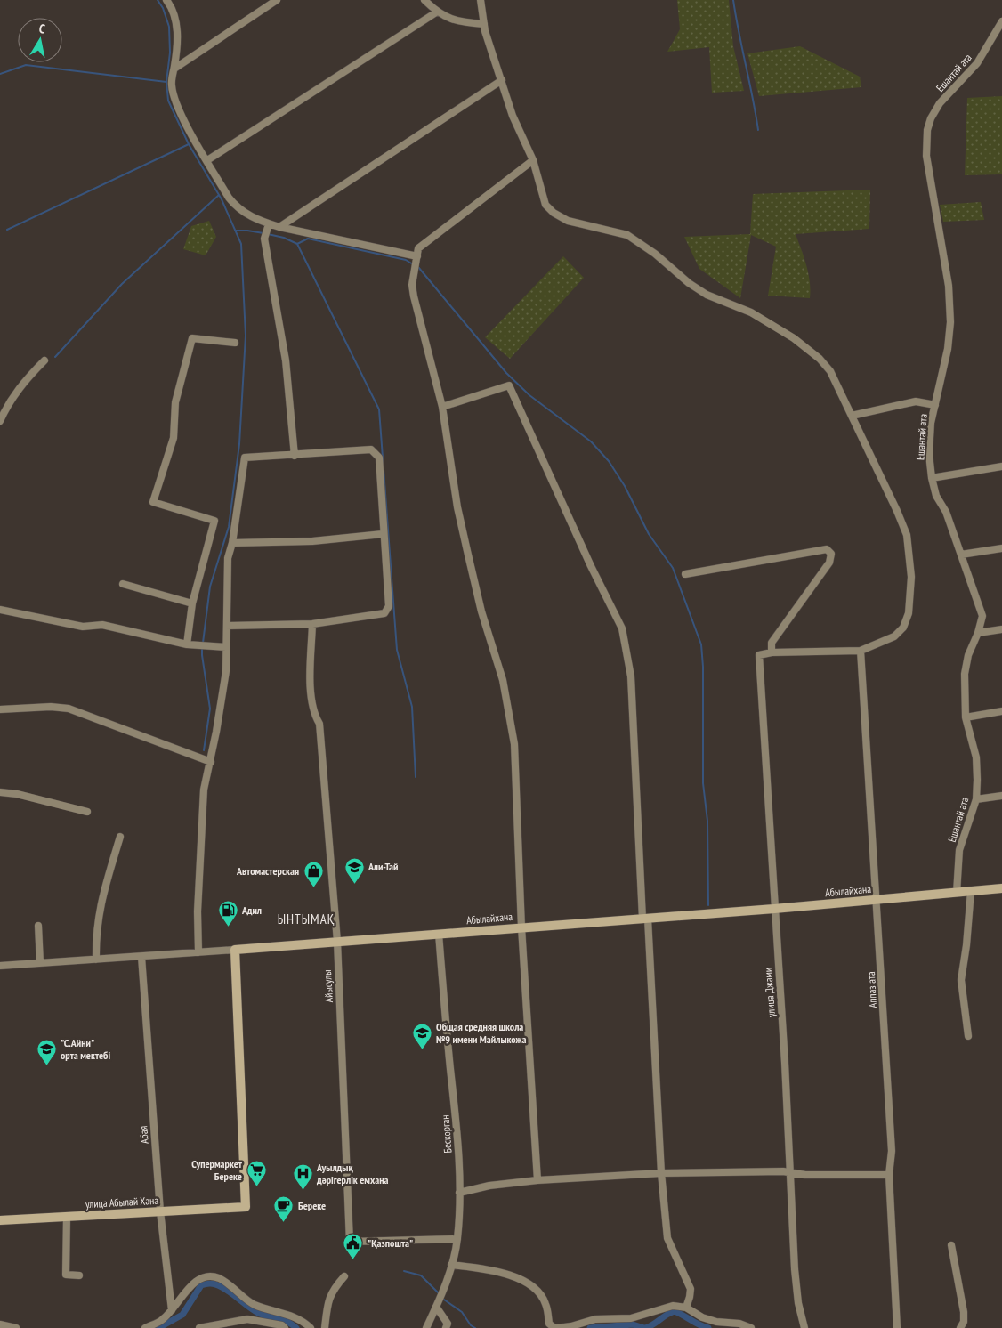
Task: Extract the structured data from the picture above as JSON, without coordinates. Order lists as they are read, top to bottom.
{
  "streets": {
    "main road": ["Абылайхана", "улица Абылай Хана"],
    "street": [
      "Ешантай ата",
      "Айысулы",
      "Аппаз ата",
      "улица Джами",
      "Бескорган",
      "Абая"
    ]
  },
  "crossings": [
    ["Ешантай ата", "Абылайхана"],
    ["Абылайхана", "Айысулы"],
    ["Абылайхана", "Аппаз ата"],
    ["Абылайхана", "улица Джами"],
    ["Абылайхана", "Бескорган"],
    ["Абылайхана", "улица Абылай Хана"],
    ["Айысулы", "Бескорган"],
    ["Абая", "улица Абылай Хана"]
  ],
  "districts": ["ЫНТЫМАҚ"],
  "places": {
    "school or university": ["Али-Тай", "Общая средняя школа №9 имени Майлыкожа", "\"С.Айни\" орта мектебі"],
    "shop": ["Автомастерская"],
    "fuel station": ["Адил"],
    "supermarket": ["Супермаркет Береке"],
    "hospital": ["Ауылдық дәрігерлік емхана"],
    "cafe": ["Береке"],
    "public building": ["\"Қазпошта\""]
  },
  "north": "top"
}
